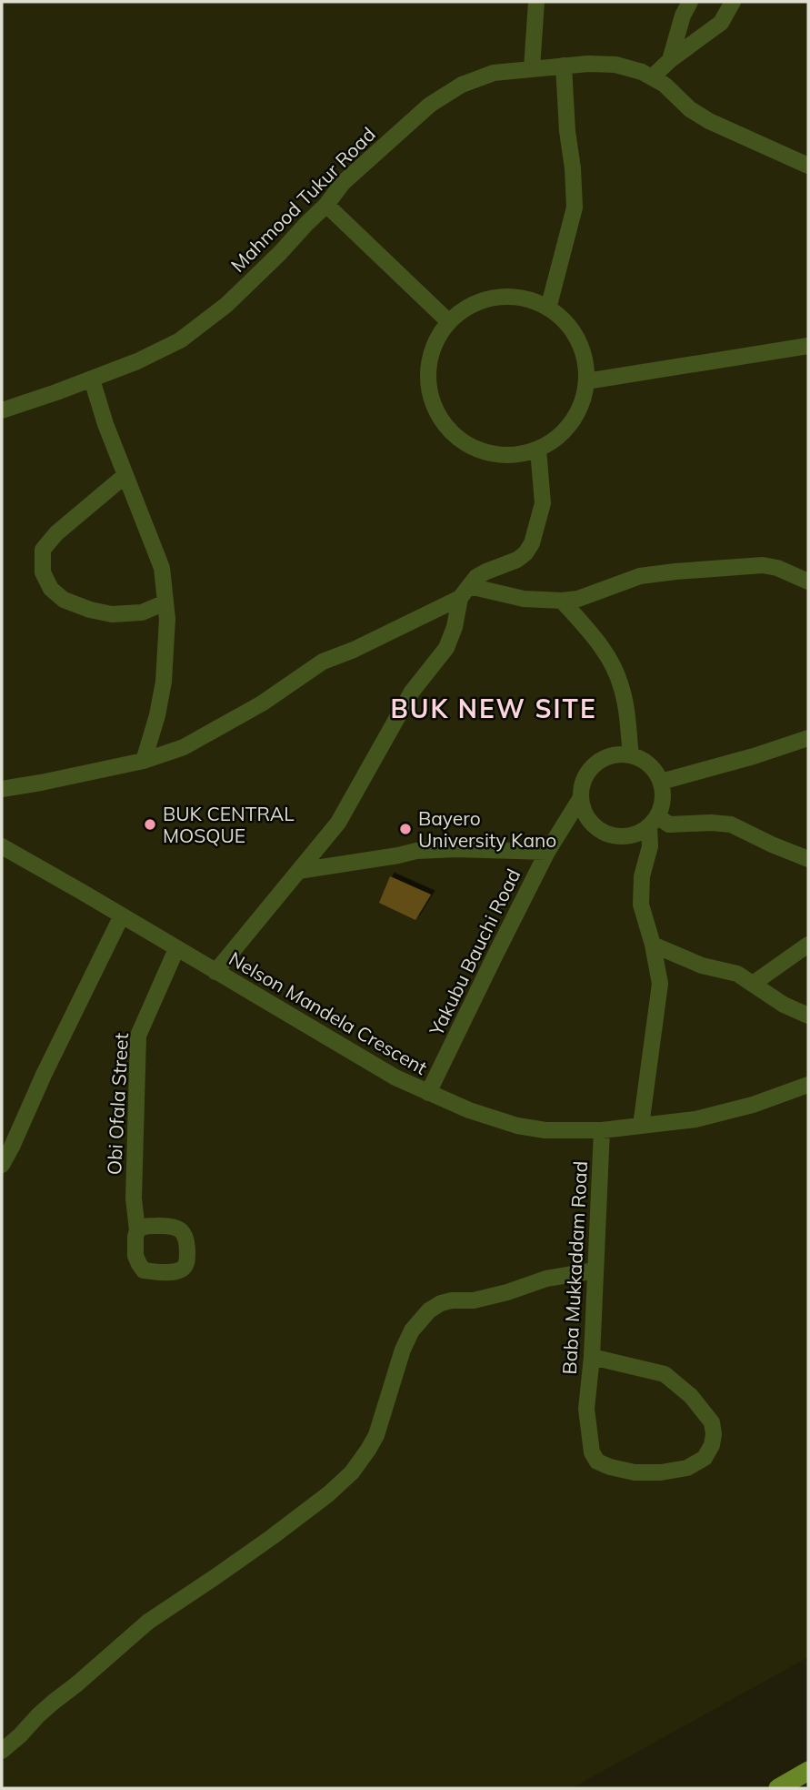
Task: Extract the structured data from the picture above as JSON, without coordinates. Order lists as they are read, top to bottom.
{
  "streets": {
    "street": [
      "Mahmood Tukur Road",
      "Yakubu Bauchi Road",
      "Nelson Mandela Crescent",
      "Obi Ofala Street",
      "Baba Mukkaddam Road"
    ]
  },
  "crossings": [
    ["Yakubu Bauchi Road", "Nelson Mandela Crescent"],
    ["Nelson Mandela Crescent", "Obi Ofala Street"],
    ["Nelson Mandela Crescent", "Baba Mukkaddam Road"]
  ],
  "districts": ["BUK NEW SITE"],
  "places": ["BUK CENTRAL MOSQUE", "Bayero University Kano"]
}
